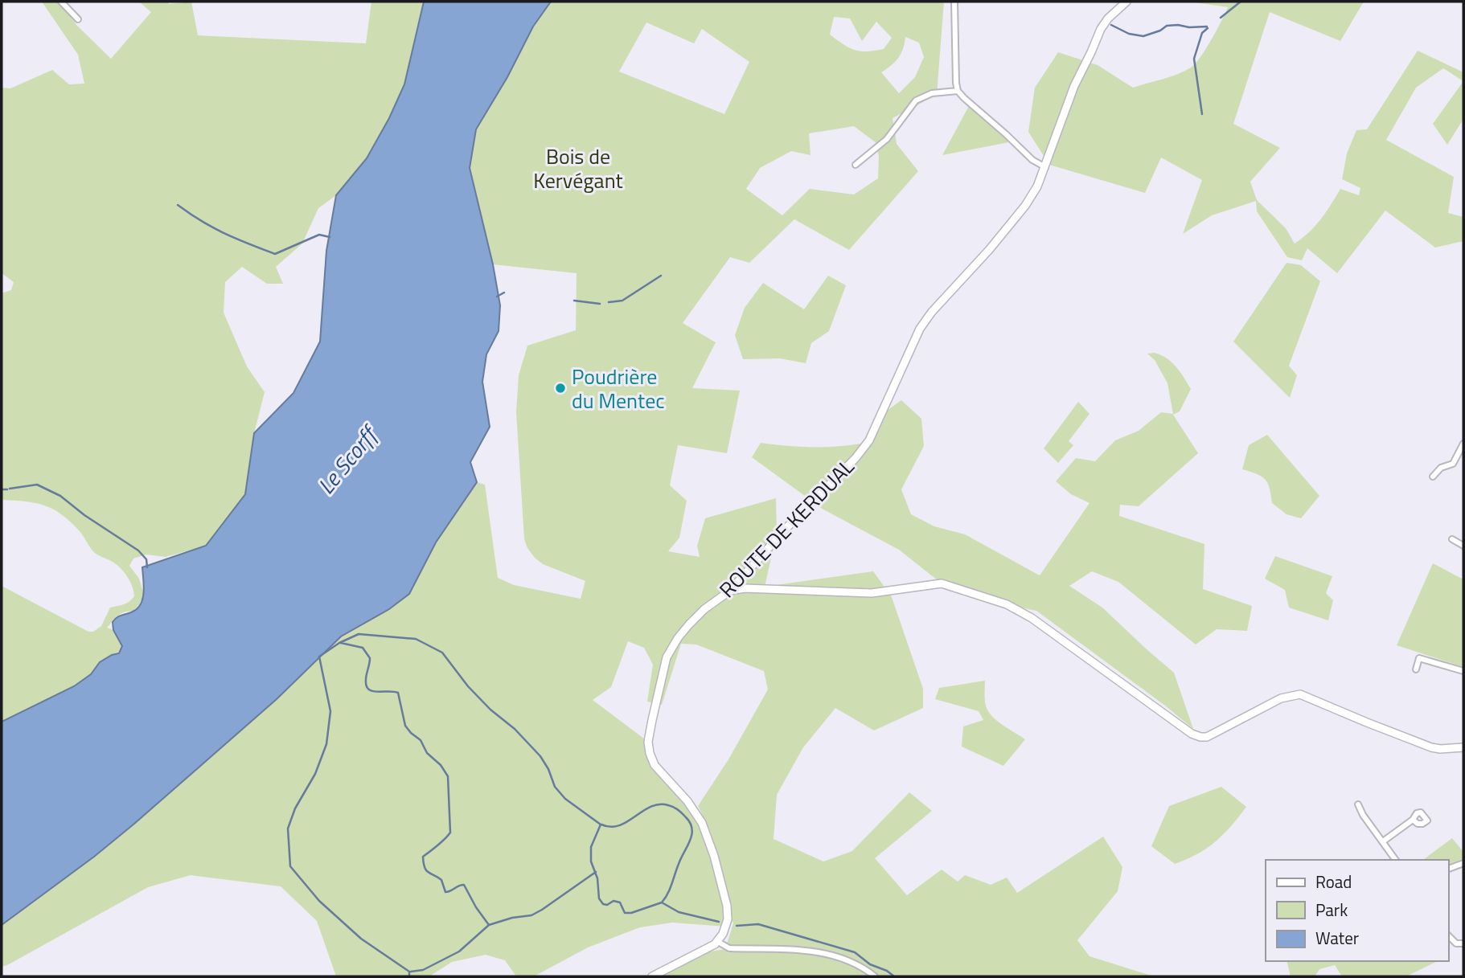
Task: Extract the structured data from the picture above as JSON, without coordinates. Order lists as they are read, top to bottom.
{
  "streets": {
    "street": ["ROUTE DE KERDUAL"]
  },
  "water": ["Le Scorff"],
  "parks": ["Bois de Kervégant"],
  "places": ["Poudrière du Mentec"],
  "legend": ["Road", "Park", "Water"]
}
